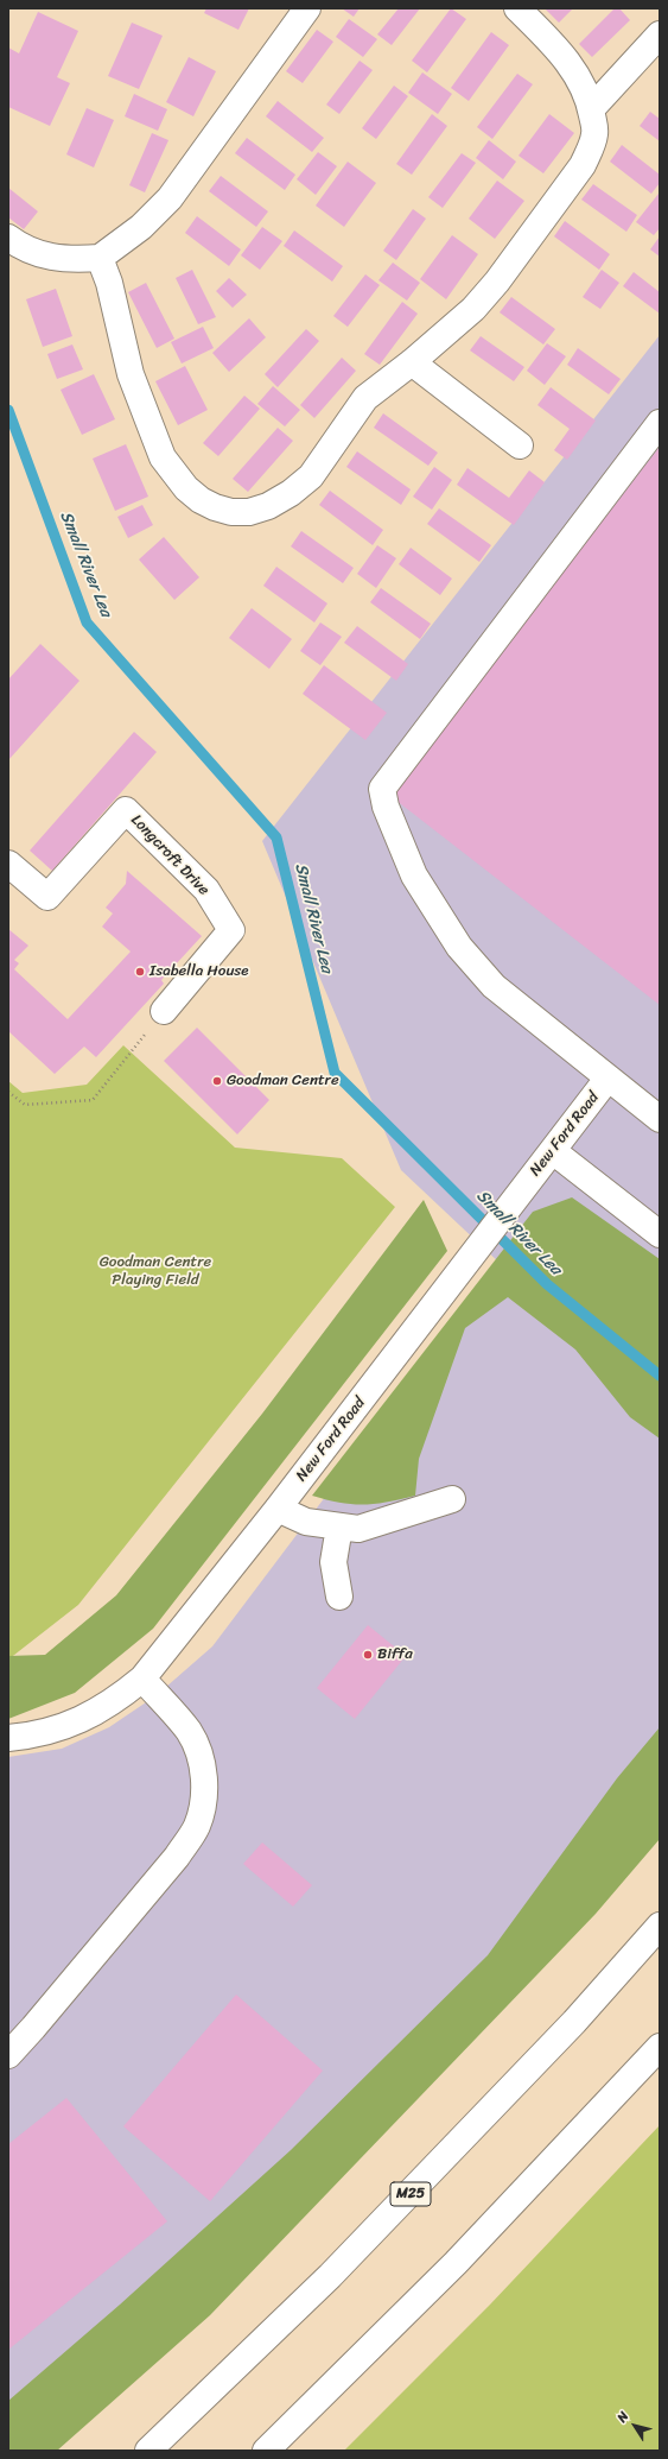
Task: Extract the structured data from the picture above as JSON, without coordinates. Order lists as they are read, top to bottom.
{
  "streets": {
    "main road": ["Longcroft Drive", "New Ford Road", "M25"]
  },
  "water": ["Small River Lea"],
  "parks": ["Goodman Centre Playing Field"],
  "places": ["Isabella House", "Goodman Centre", "Biffa"],
  "north": "top left"
}
